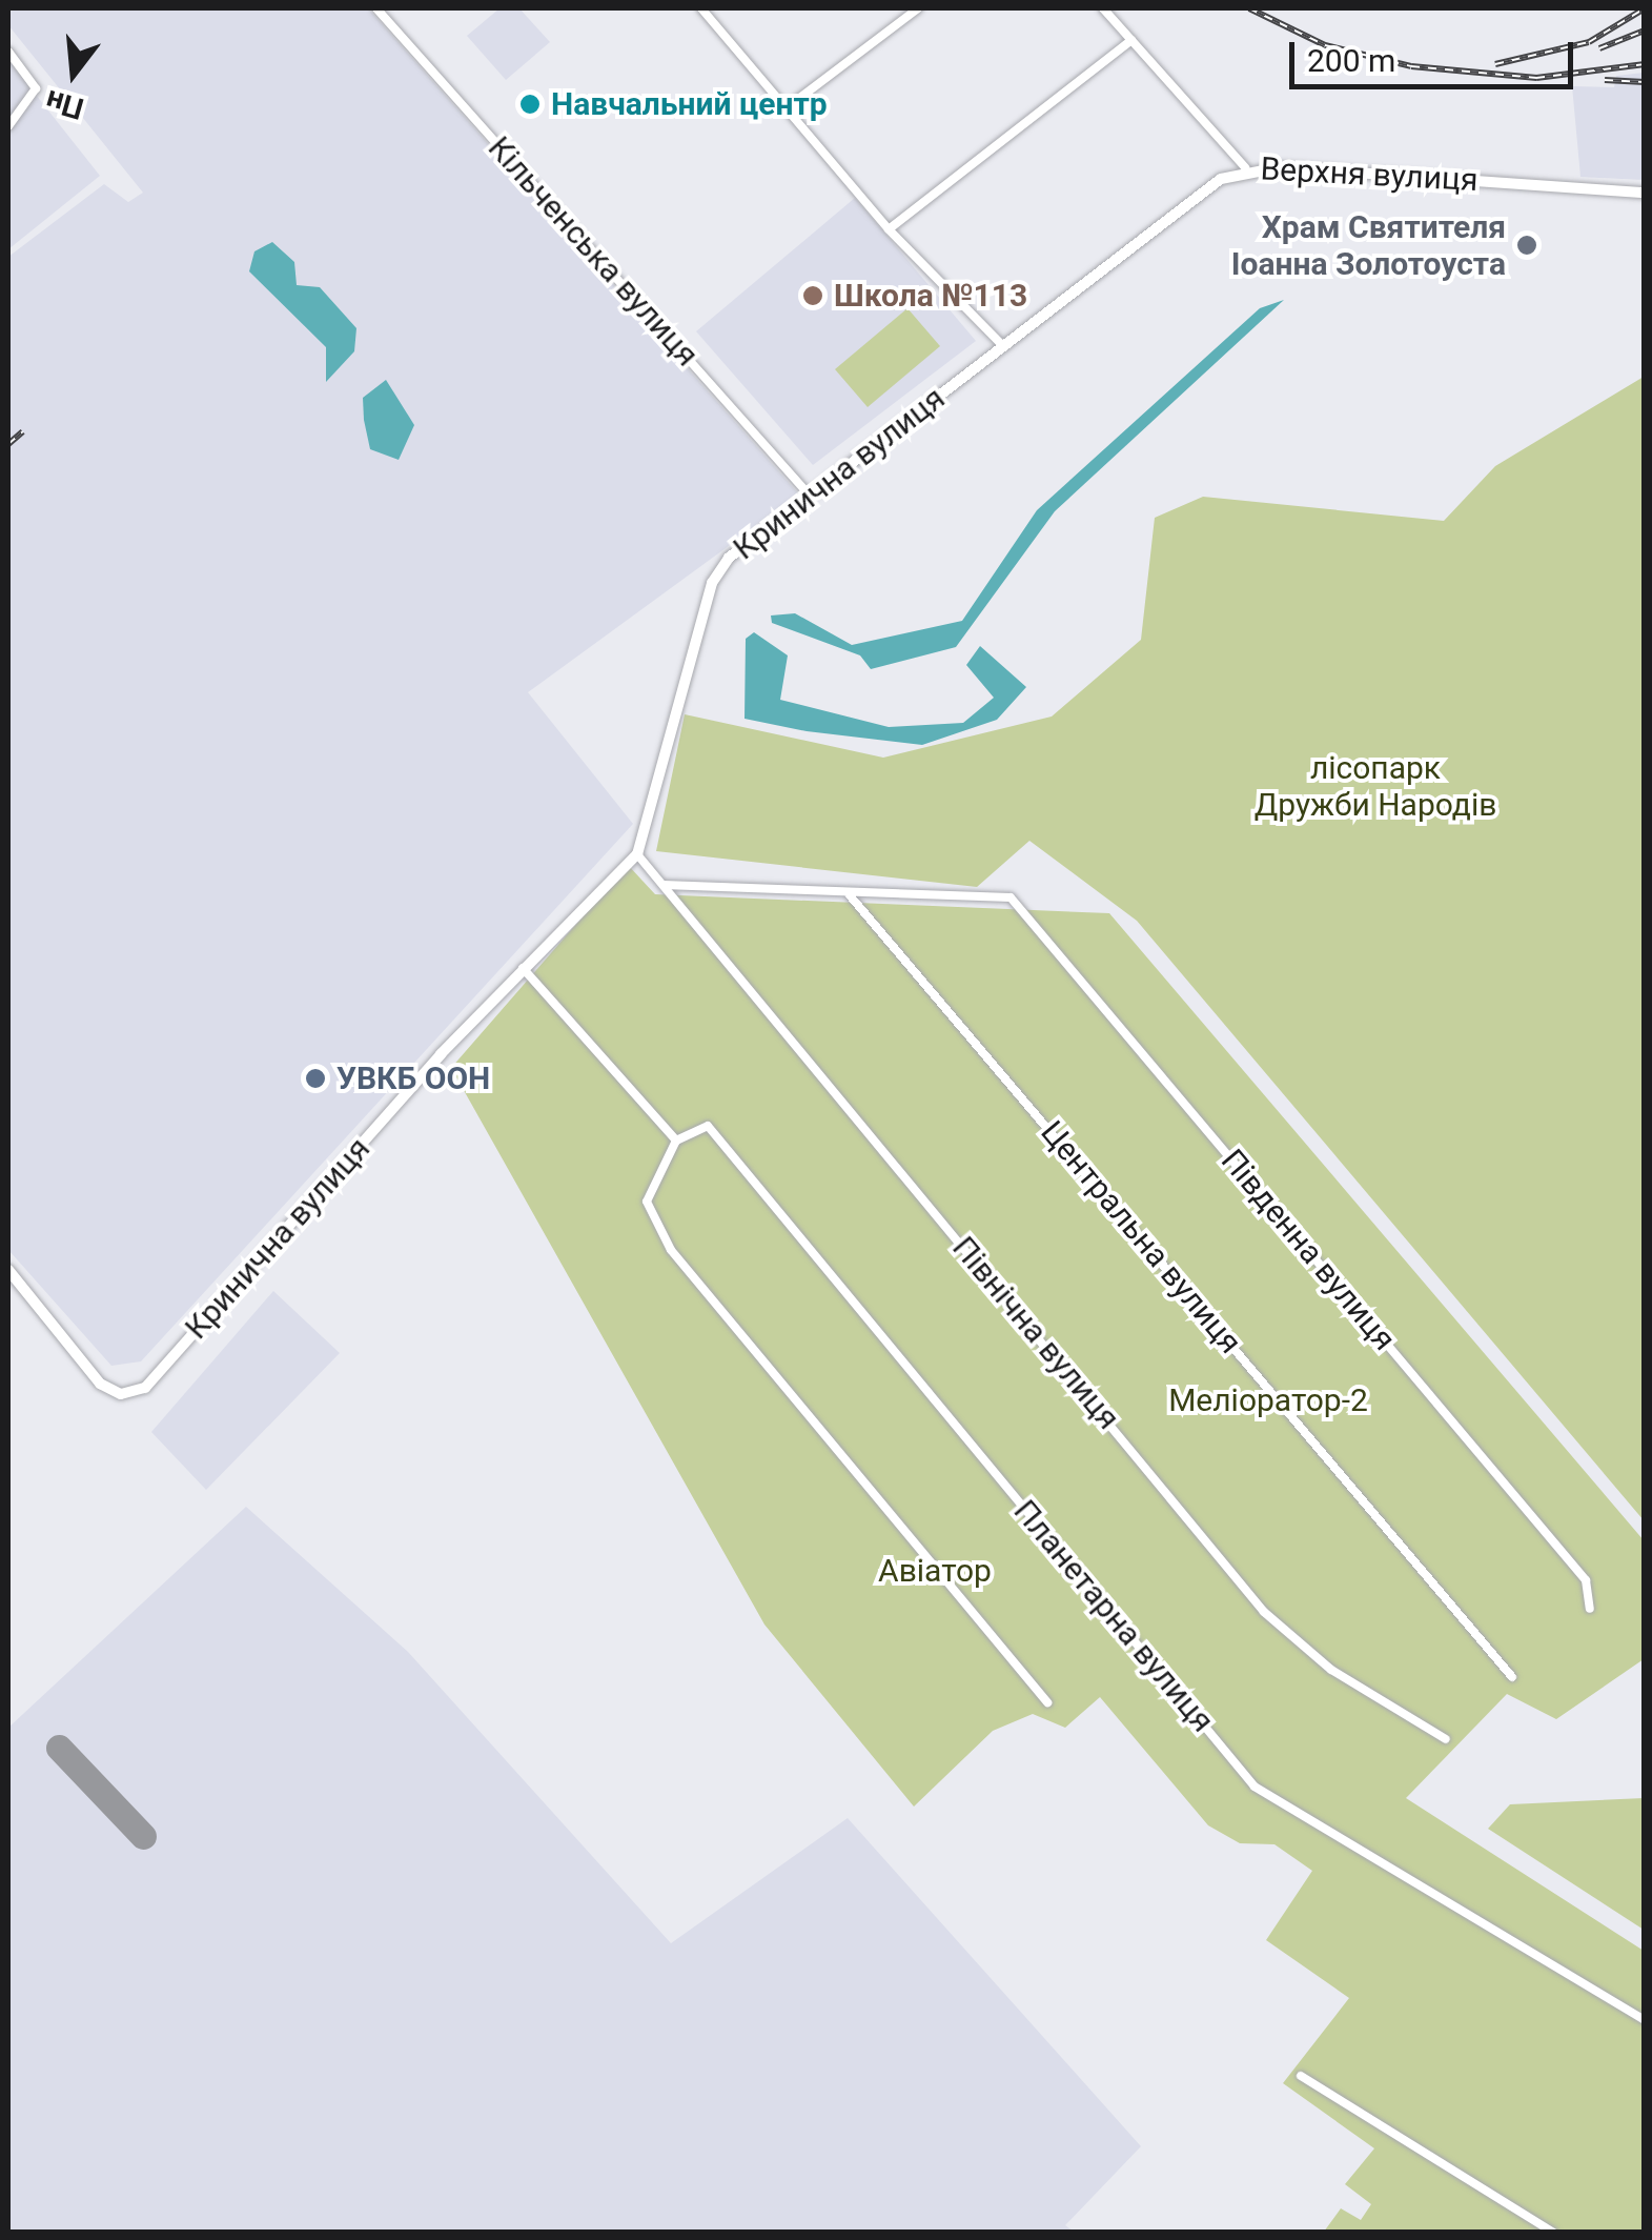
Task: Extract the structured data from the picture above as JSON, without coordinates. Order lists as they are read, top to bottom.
{
  "streets": {
    "street": [
      "Верхня вулиця",
      "Кільченська вулиця",
      "Кринична вулиця",
      "Центральна вулиця",
      "Південна вулиця",
      "Північна вулиця",
      "Планетарна вулиця"
    ]
  },
  "crossings": [
    ["Верхня вулиця", "Кринична вулиця"],
    ["Кільченська вулиця", "Кринична вулиця"],
    ["Кринична вулиця", "Північна вулиця"],
    ["Центральна вулиця", "Південна вулиця"]
  ],
  "parks": ["лісопарк Дружби Народів", "Меліоратор-2", "Авіатор"],
  "places": [
    "Навчальний центр",
    "Храм Святителя Іоанна Золотоуста",
    "Школа №113",
    "УВКБ ООН"
  ],
  "scale_bar": "200 m",
  "north": "bottom"
}
